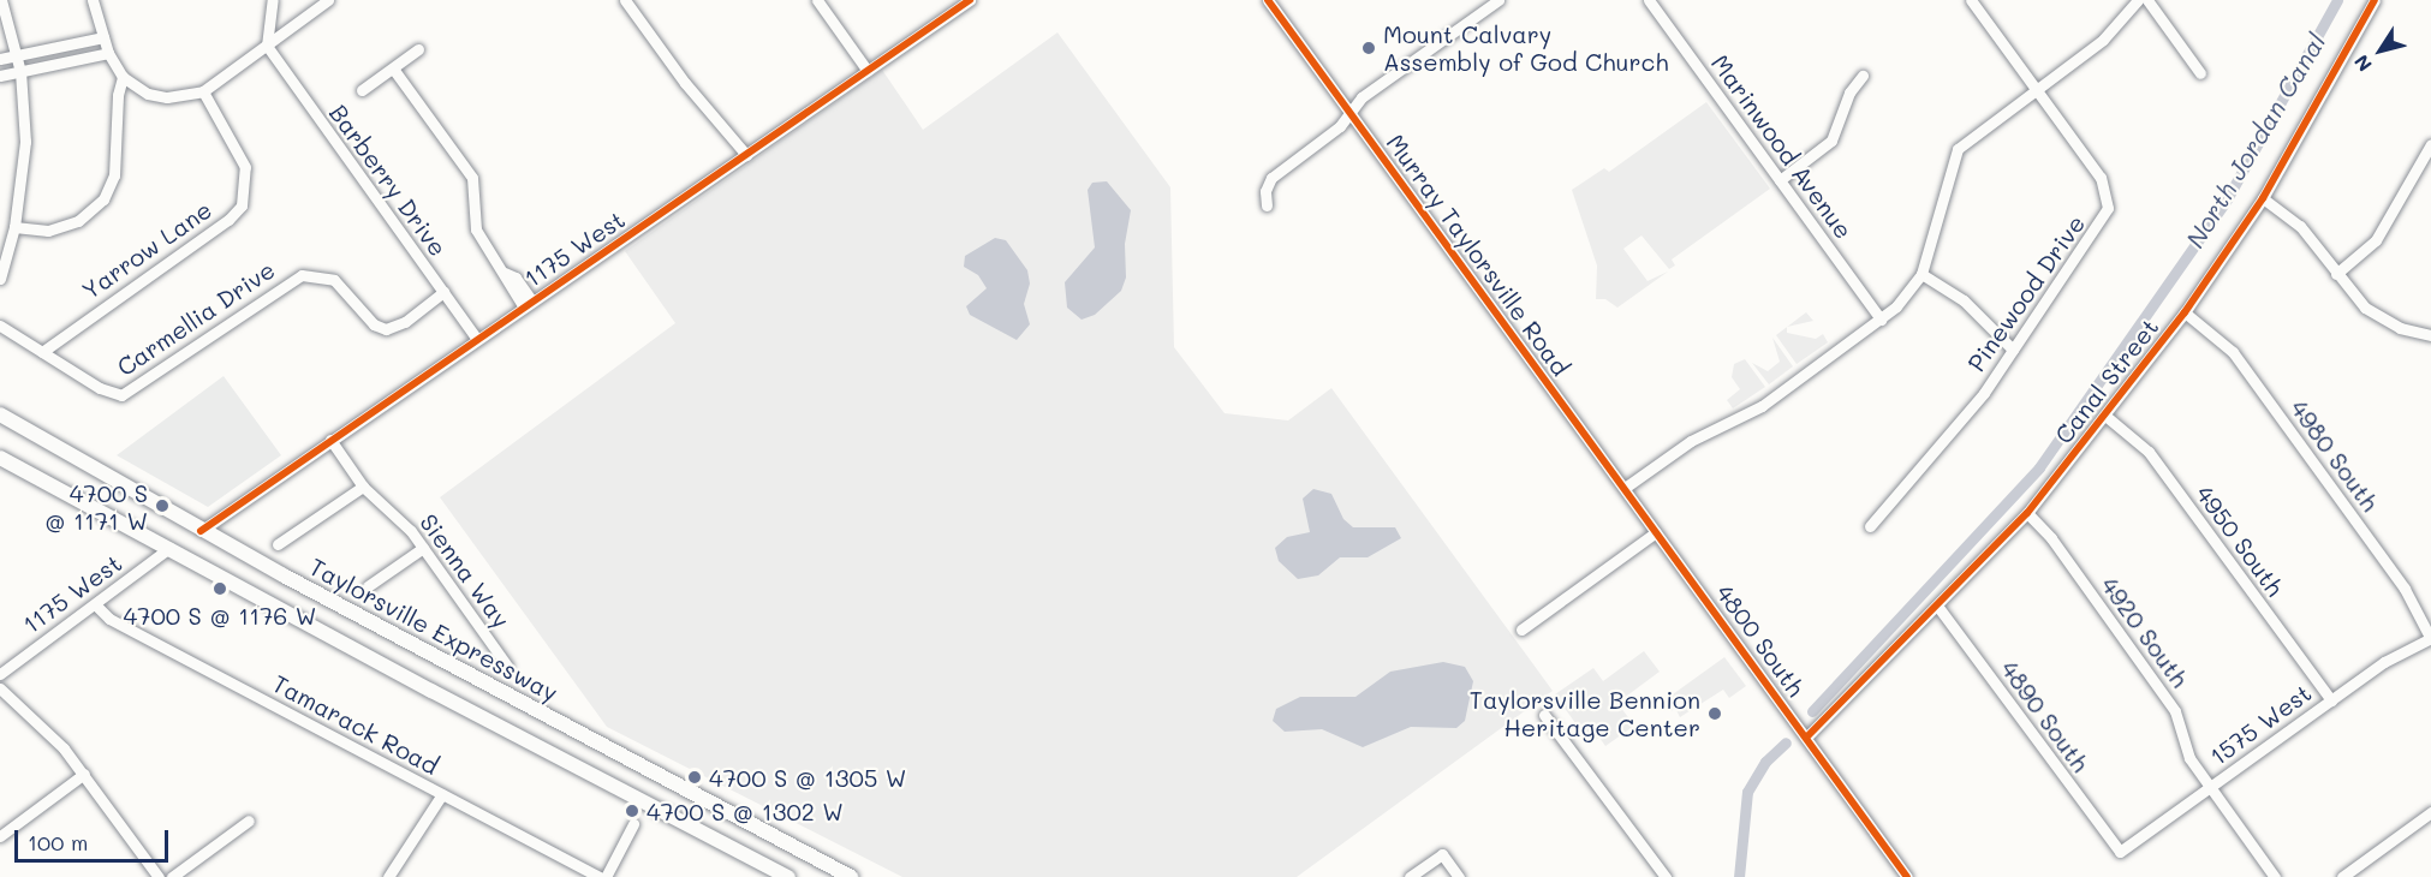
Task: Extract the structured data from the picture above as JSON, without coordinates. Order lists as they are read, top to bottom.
{
  "streets": {
    "main road": ["Taylorsville Expressway"],
    "street": [
      "Marinwood Avenue",
      "Barberry Drive",
      "1175 West",
      "Yarrow Lane",
      "Murray Taylorsville Road",
      "Pinewood Drive",
      "Carmellia Drive",
      "Canal Street",
      "4980 South",
      "4950 South",
      "Sienna Way",
      "4920 South",
      "4800 South",
      "4890 South",
      "Tamarack Road",
      "1575 West"
    ]
  },
  "crossings": [
    ["Barberry Drive", "1175 West"],
    ["Barberry Drive", "Carmellia Drive"],
    ["1175 West", "Sienna Way"],
    ["1175 West", "Taylorsville Expressway"],
    ["1175 West", "Tamarack Road"],
    ["Yarrow Lane", "Carmellia Drive"],
    ["Murray Taylorsville Road", "4800 South"],
    ["Canal Street", "4980 South"],
    ["Canal Street", "4950 South"],
    ["Canal Street", "4920 South"],
    ["Canal Street", "4800 South"],
    ["Canal Street", "4890 South"],
    ["4980 South", "1575 West"],
    ["4950 South", "1575 West"],
    ["4920 South", "1575 West"],
    ["4890 South", "1575 West"]
  ],
  "water": ["North Jordan Canal"],
  "places": [
    "Mount Calvary Assembly of God Church",
    "4700 S @ 1171 W",
    "4700 S @ 1176 W",
    "Taylorsville Bennion Heritage Center",
    "4700 S @ 1305 W",
    "4700 S @ 1302 W"
  ],
  "scale_bar": "100 m",
  "north": "bottom left"
}
